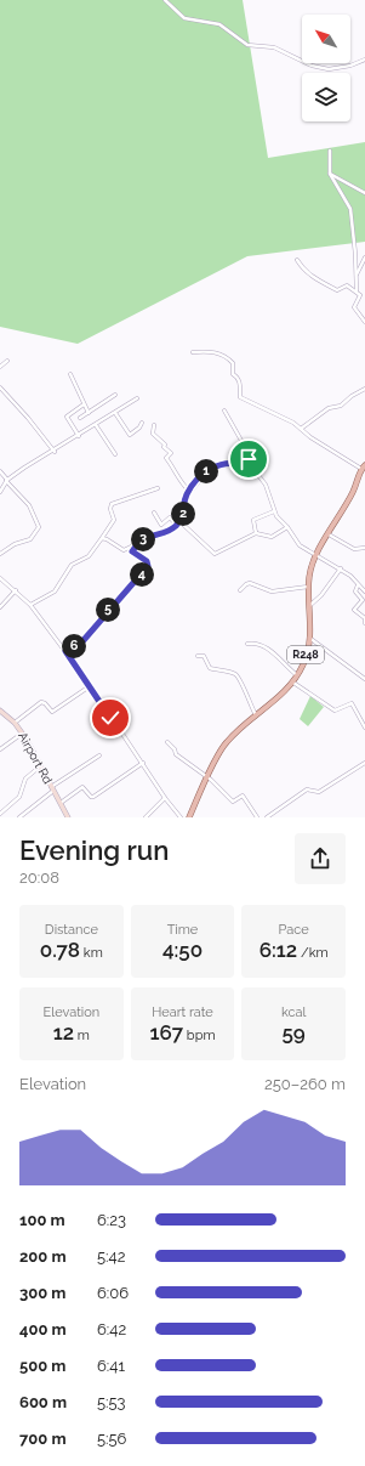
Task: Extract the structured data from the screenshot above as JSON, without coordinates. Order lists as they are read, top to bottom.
{
  "streets": {
    "main road": ["R248", "Airport Rd"]
  },
  "north": "top left",
  "page": {
    "pins": [
      "1",
      "2",
      "3",
      "4",
      "5",
      "6"
    ],
    "heading": ["Evening run", "20:08"],
    "stats": [
      ["Distance", "0.78 km"],
      ["Time", "4:50"],
      ["Pace", "6:12 /km"],
      ["Elevation", "12 m"],
      ["Heart rate", "167 bpm"],
      ["kcal", "59"]
    ],
    "chart": ["Elevation", "250–260 m"],
    "list": [
      {
        "name": "100 m",
        "note": "6:23"
      },
      {
        "name": "200 m",
        "note": "5:42"
      },
      {
        "name": "300 m",
        "note": "6:06"
      },
      {
        "name": "400 m",
        "note": "6:42"
      },
      {
        "name": "500 m",
        "note": "6:41"
      },
      {
        "name": "600 m",
        "note": "5:53"
      },
      {
        "name": "700 m",
        "note": "5:56"
      }
    ]
  }
}
